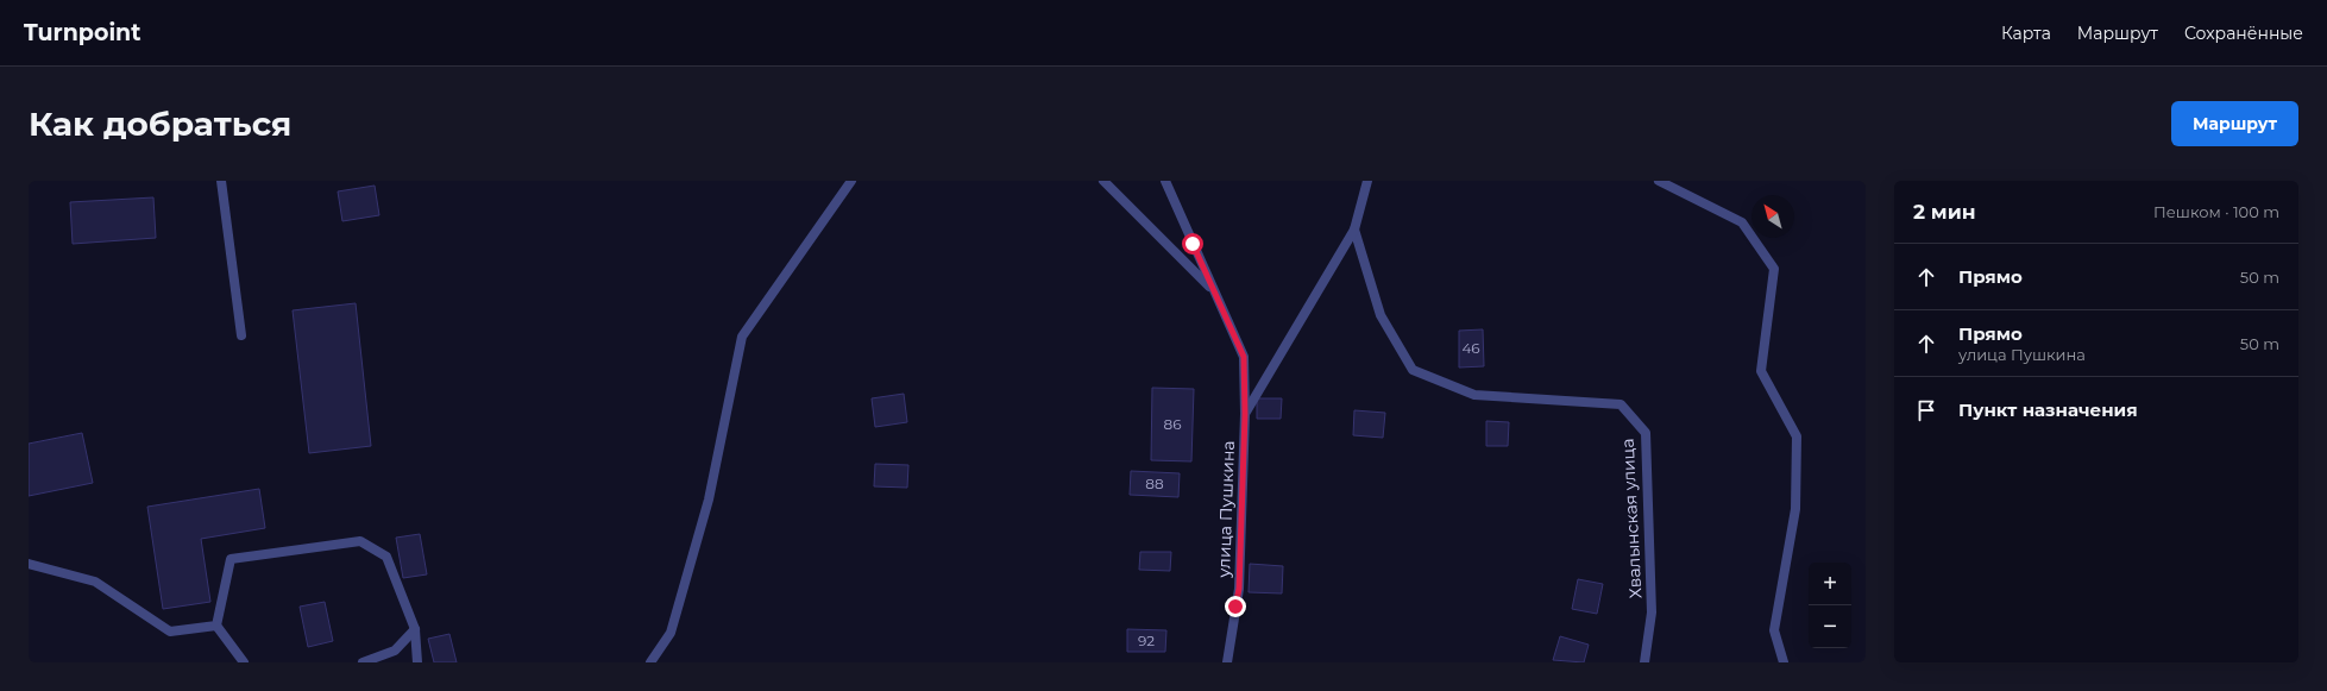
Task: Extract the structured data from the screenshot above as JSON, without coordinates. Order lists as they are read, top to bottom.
{
  "streets": {
    "street": ["улица Пушкина", "Хвалынская улица"]
  },
  "house_numbers": [
    "46",
    "86",
    "88",
    "92"
  ],
  "north": "top left",
  "page": {
    "header": "Turnpoint",
    "nav": ["Карта", "Маршрут", "Сохранённые"],
    "buttons": "Маршрут",
    "title": "Как добраться",
    "heading": ["2 мин", "Пешком · 100 m"],
    "list": [
      ["Прямо", "50 m"],
      ["Прямо", "улица Пушкина", "50 m"],
      "Пункт назначения"
    ],
    "map_buttons": ["+", "−"]
  }
}
